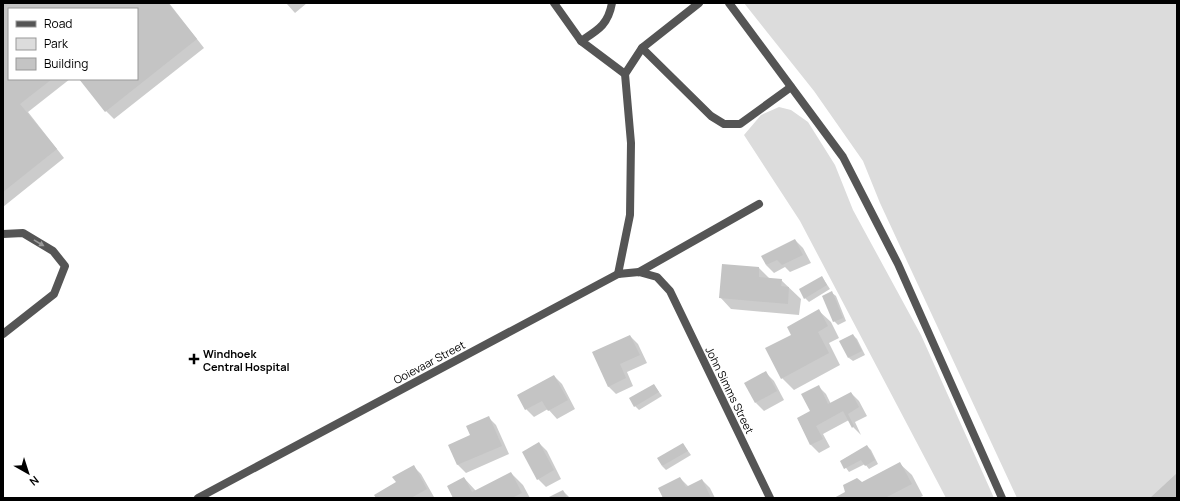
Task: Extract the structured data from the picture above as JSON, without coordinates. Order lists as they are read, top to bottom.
{
  "streets": {
    "street": ["Ooievaar Street", "John Simms Street"]
  },
  "crossings": [
    ["Ooievaar Street", "John Simms Street"]
  ],
  "places": {
    "health": ["Windhoek Central Hospital"]
  },
  "legend": ["Road", "Park", "Building"],
  "north": "bottom right"
}
